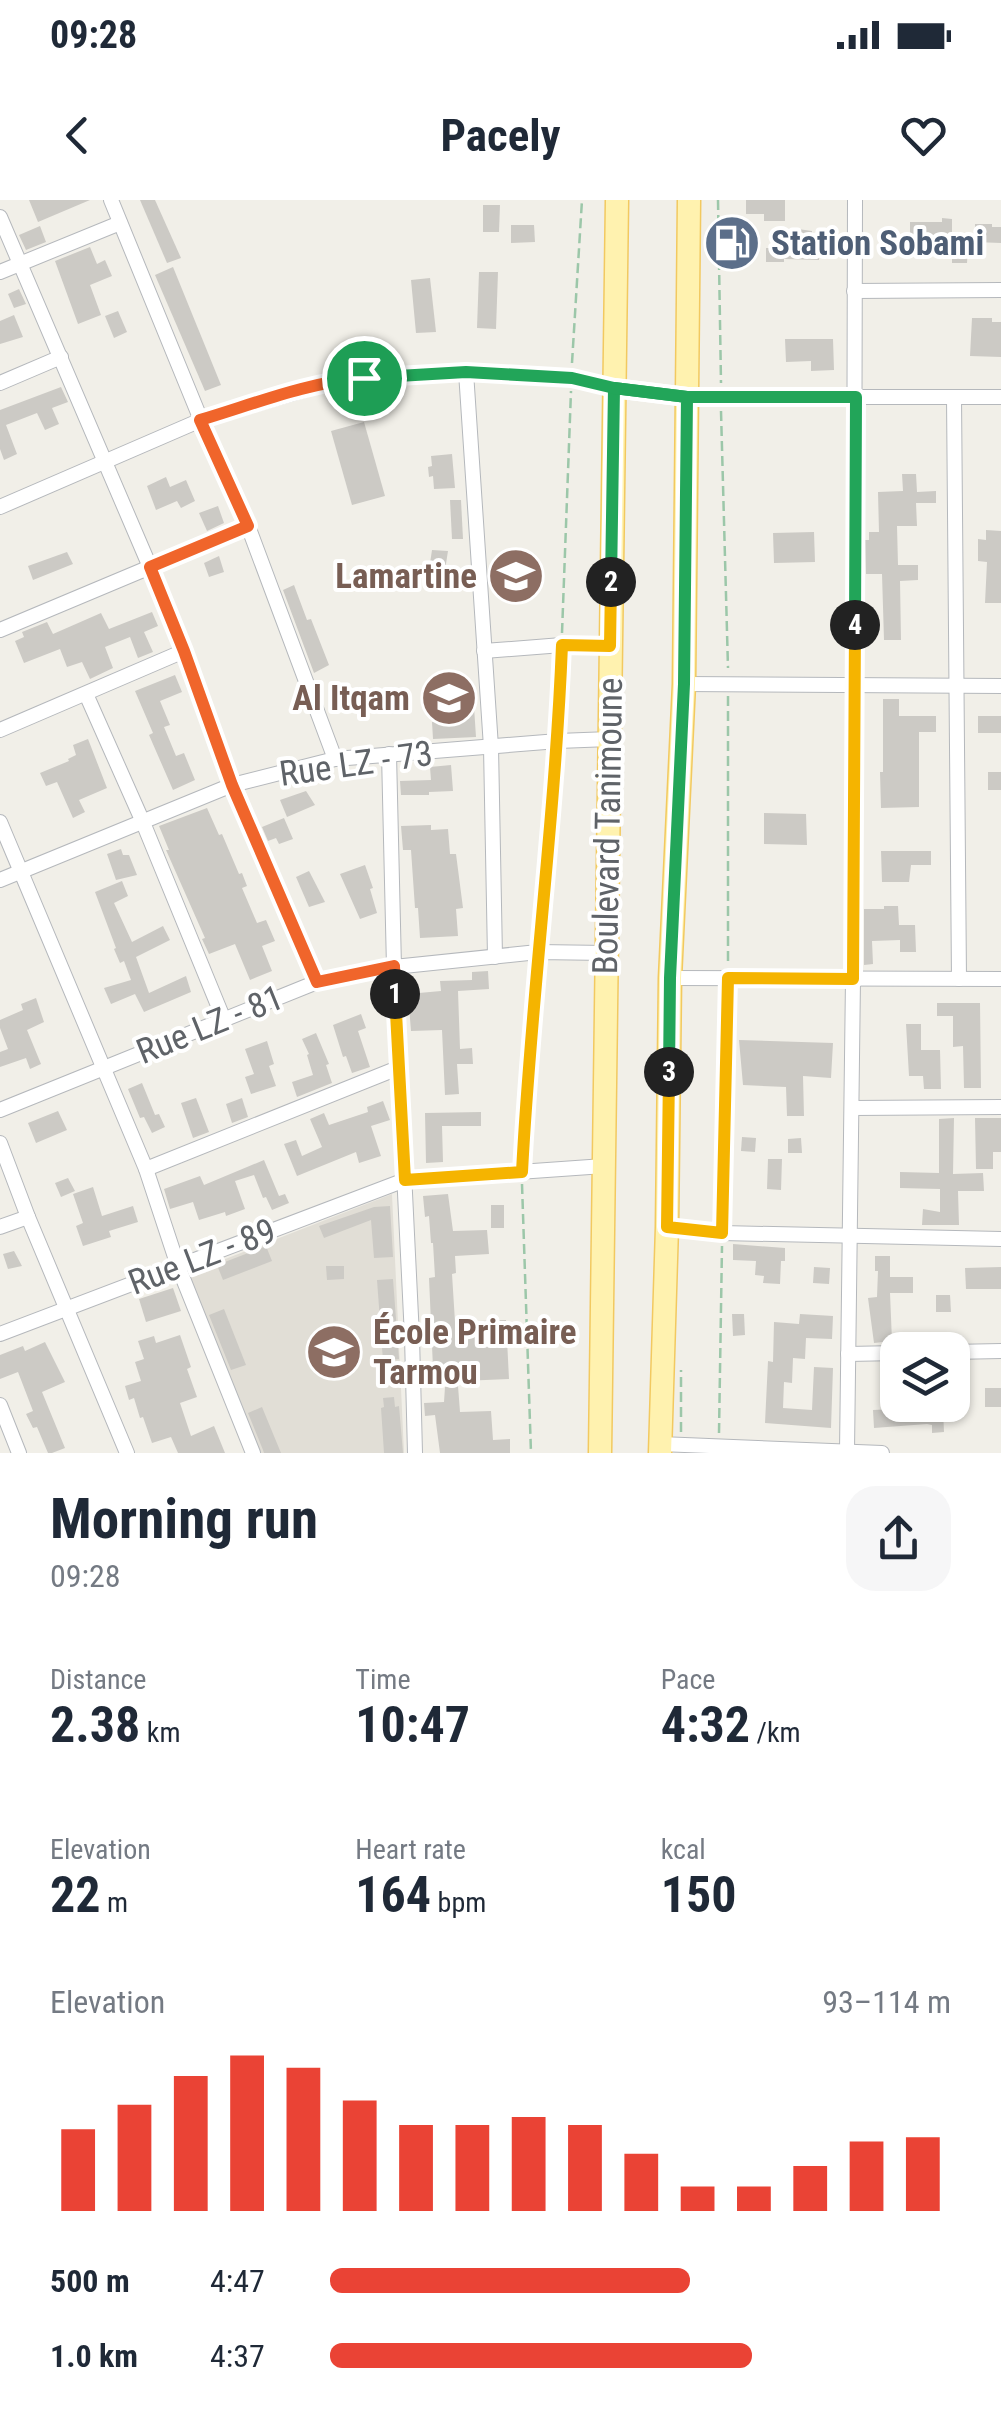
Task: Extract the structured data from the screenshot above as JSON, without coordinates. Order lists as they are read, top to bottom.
{
  "streets": {
    "main road": ["Boulevard Tanimoune"],
    "street": ["Rue LZ - 73", "Rue LZ - 81", "Rue LZ - 89"]
  },
  "crossings": [
    ["Rue LZ - 73", "Boulevard Tanimoune"],
    ["Boulevard Tanimoune", "Rue LZ - 81"],
    ["Boulevard Tanimoune", "Rue LZ - 89"]
  ],
  "places": {
    "fuel station": ["Station Sobami"],
    "school or university": ["Lamartine", "Al Itqam", "École Primaire Tarmou"]
  },
  "page": {
    "status": "09:28",
    "header": "Pacely",
    "pins": [
      "2",
      "4",
      "1",
      "3"
    ],
    "heading": ["Morning run", "09:28"],
    "stats": [
      ["Distance", "2.38 km"],
      ["Time", "10:47"],
      ["Pace", "4:32 /km"],
      ["Elevation", "22 m"],
      ["Heart rate", "164 bpm"],
      ["kcal", "150"]
    ],
    "chart": ["Elevation", "93–114 m"],
    "list": [
      {
        "name": "500 m",
        "note": "4:47"
      },
      {
        "name": "1.0 km",
        "note": "4:37"
      }
    ]
  }
}
